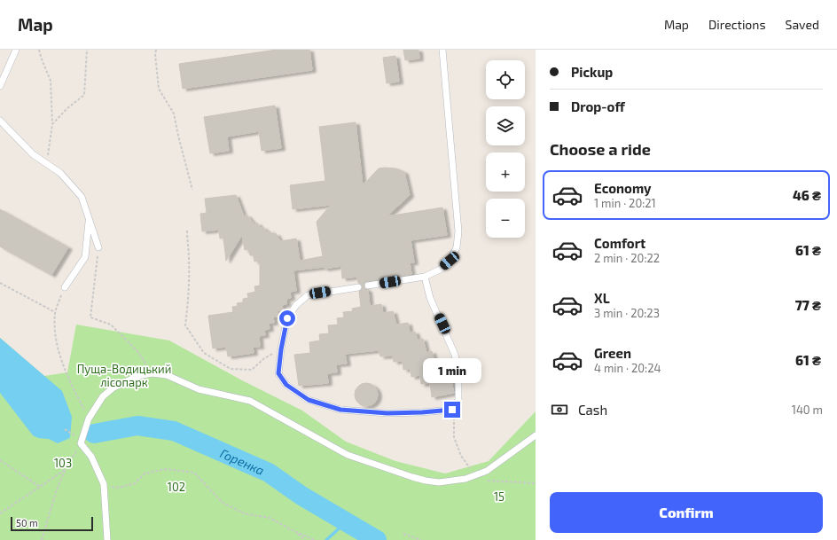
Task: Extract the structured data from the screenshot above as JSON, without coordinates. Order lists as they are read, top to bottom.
{
  "water": ["Горенка"],
  "parks": [
    "Пуща-Водицький лісопарк",
    "103",
    "102",
    "15"
  ],
  "scale_bar": "50 m",
  "page": {
    "header": "Map",
    "nav": ["Map", "Directions", "Saved"],
    "banner": ["Pickup", "Drop-off"],
    "map_buttons": ["+", "−"],
    "heading": "Choose a ride",
    "list": [
      {
        "name": "Economy",
        "note": "1 min · 20:21",
        "value": "46 ₴"
      },
      {
        "name": "Comfort",
        "note": "2 min · 20:22",
        "value": "61 ₴"
      },
      {
        "name": "XL",
        "note": "3 min · 20:23",
        "value": "77 ₴"
      },
      {
        "name": "Green",
        "note": "4 min · 20:24",
        "value": "61 ₴"
      }
    ],
    "bubble": "1 min",
    "pay": ["Cash", "140 m"],
    "buttons": "Confirm",
    "scale": "50 m"
  }
}
